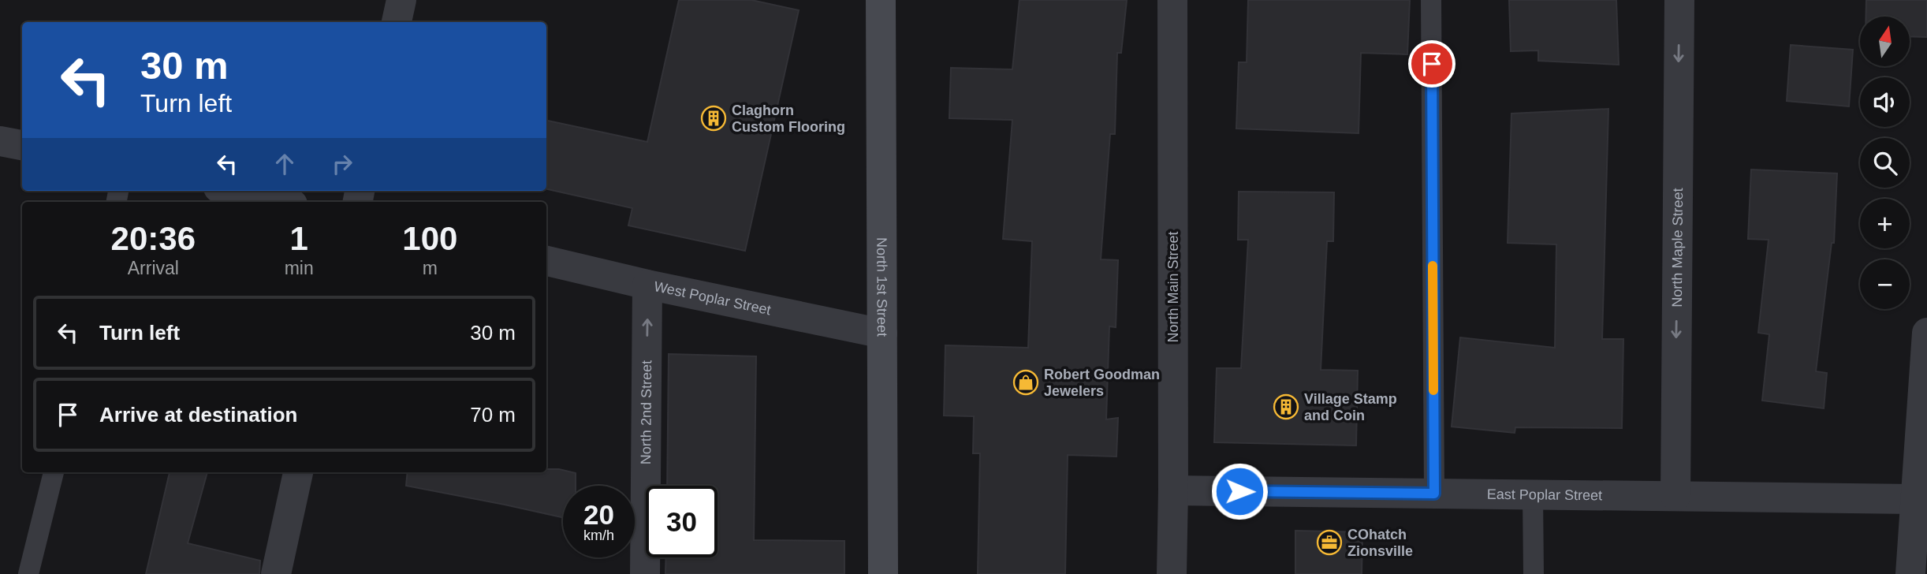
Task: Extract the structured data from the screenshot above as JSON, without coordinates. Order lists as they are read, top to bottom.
{
  "streets": {
    "street": [
      "North Maple Street",
      "North 1st Street",
      "North Main Street",
      "West Poplar Street",
      "North 2nd Street",
      "East Poplar Street"
    ]
  },
  "crossings": [
    ["North Maple Street", "East Poplar Street"],
    ["North 1st Street", "West Poplar Street"],
    ["North Main Street", "East Poplar Street"],
    ["West Poplar Street", "North 2nd Street"]
  ],
  "one_way": ["North 2nd Street"],
  "places": {
    "building": ["Claghorn Custom Flooring", "Village Stamp and Coin"],
    "shop": ["Robert Goodman Jewelers"],
    "office": ["COhatch Zionsville"]
  },
  "north": "top",
  "page": {
    "map_buttons": ["+", "−"],
    "turn": ["30 m", "Turn left"],
    "eta": [
      "20:36",
      "Arrival",
      "1",
      "min",
      "100",
      "m"
    ],
    "list": [
      {
        "name": "Turn left",
        "value": "30 m"
      },
      {
        "name": "Arrive at destination",
        "value": "70 m"
      }
    ],
    "speed": "20 km/h",
    "limit": "30"
  }
}
